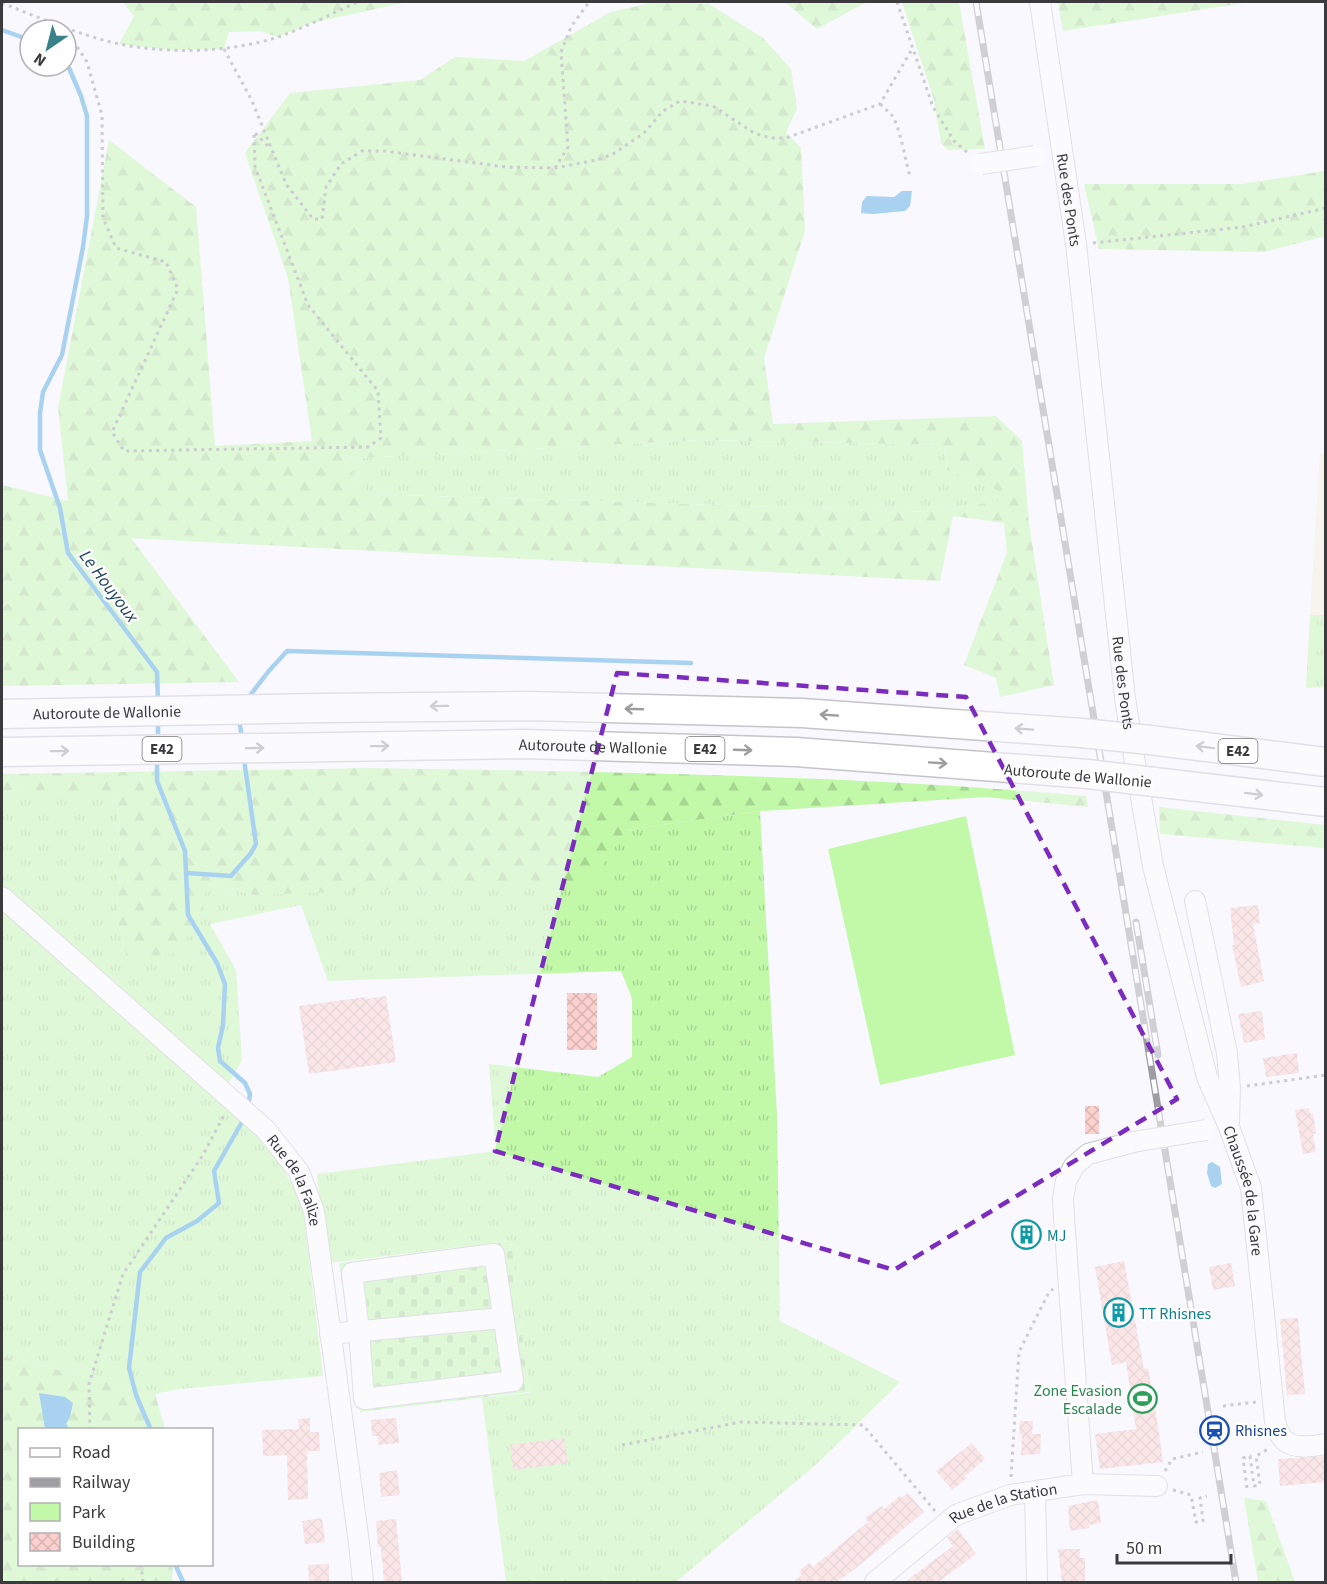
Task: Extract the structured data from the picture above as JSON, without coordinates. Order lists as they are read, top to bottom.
{
  "streets": {
    "highway": ["Autoroute de Wallonie", "E42"],
    "street": [
      "Rue des Ponts",
      "Rue de la Falize",
      "Chaussée de la Gare",
      "Rue de la Station"
    ]
  },
  "crossings": [
    ["Rue des Ponts", "Chaussée de la Gare"],
    ["Chaussée de la Gare", "Rue de la Station"]
  ],
  "water": ["Le Houyoux"],
  "places": {
    "building": ["MJ", "TT Rhisnes"],
    "sports": ["Zone Evasion Escalade"],
    "station": ["Rhisnes"]
  },
  "legend": [
    "Road",
    "Railway",
    "Park",
    "Building"
  ],
  "scale_bar": "50 m",
  "north": "bottom left"
}
